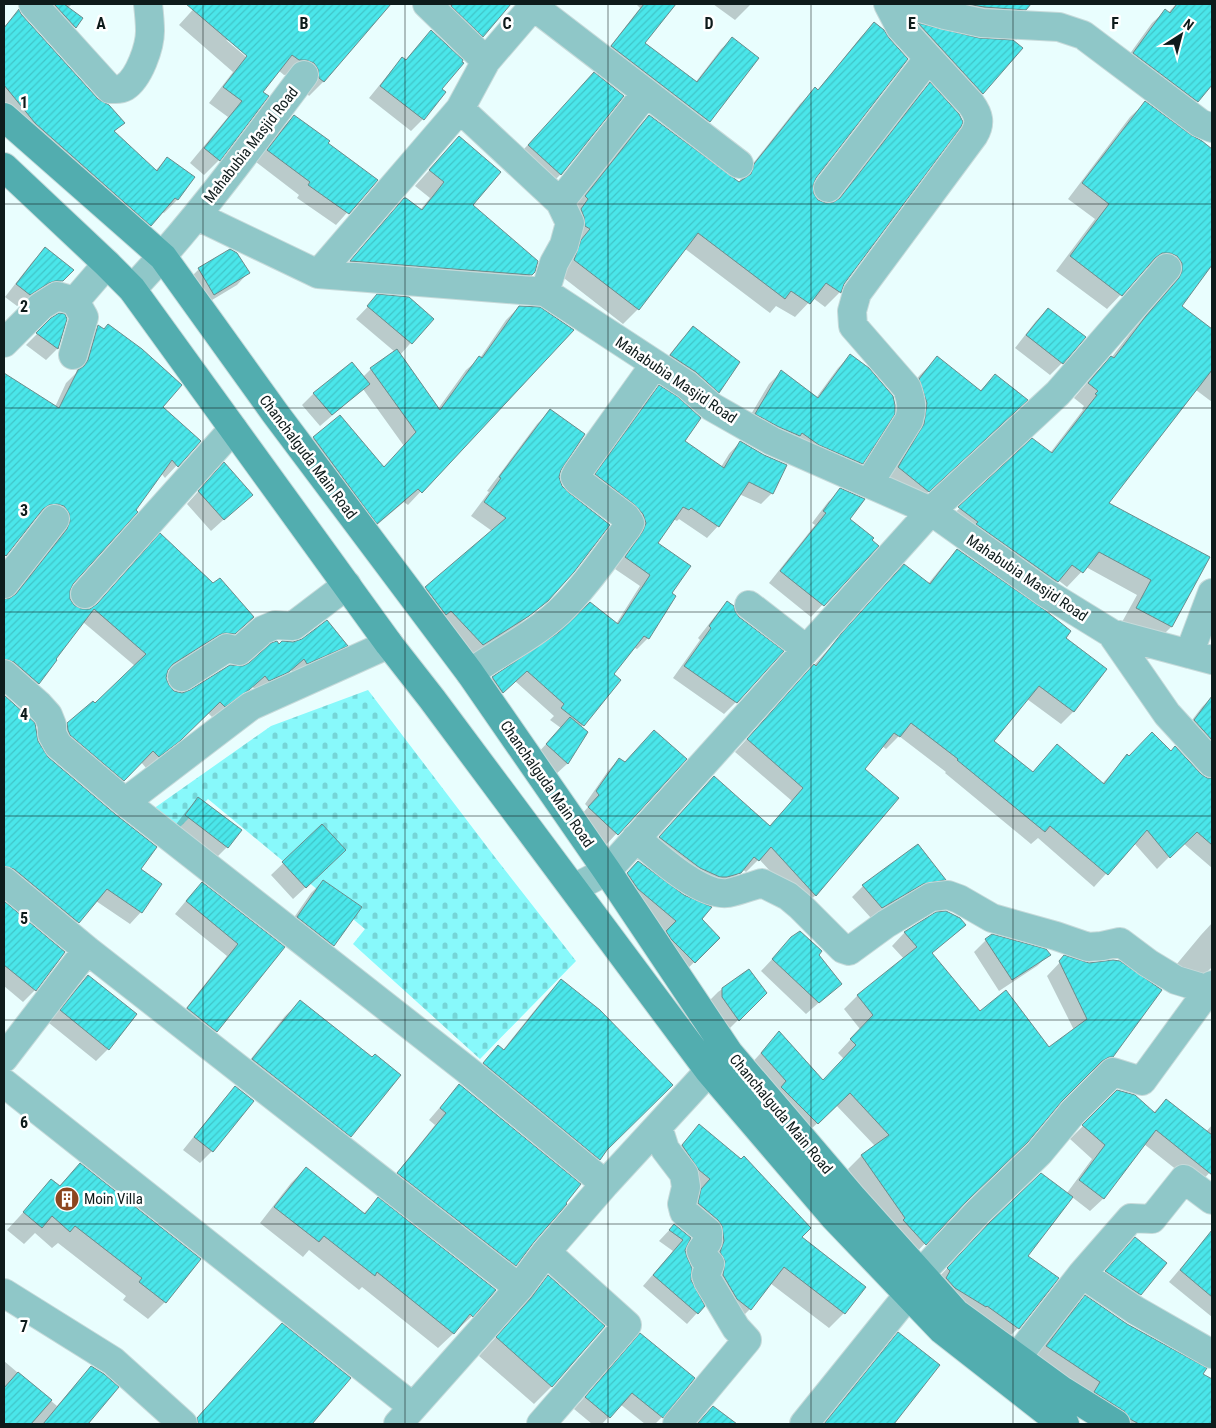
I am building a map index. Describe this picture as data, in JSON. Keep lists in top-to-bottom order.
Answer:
{
  "streets": {
    "main road": ["Chanchalguda Main Road"],
    "street": ["Mahabubia Masjid Road"]
  },
  "crossings": [
    ["Mahabubia Masjid Road", "Chanchalguda Main Road"]
  ],
  "places": {
    "building": ["Moin Villa"]
  },
  "north": "top right",
  "grid": {
    "columns": [
      "A",
      "B",
      "C",
      "D",
      "E",
      "F"
    ],
    "rows": [
      "1",
      "2",
      "3",
      "4",
      "5",
      "6",
      "7"
    ]
  }
}
